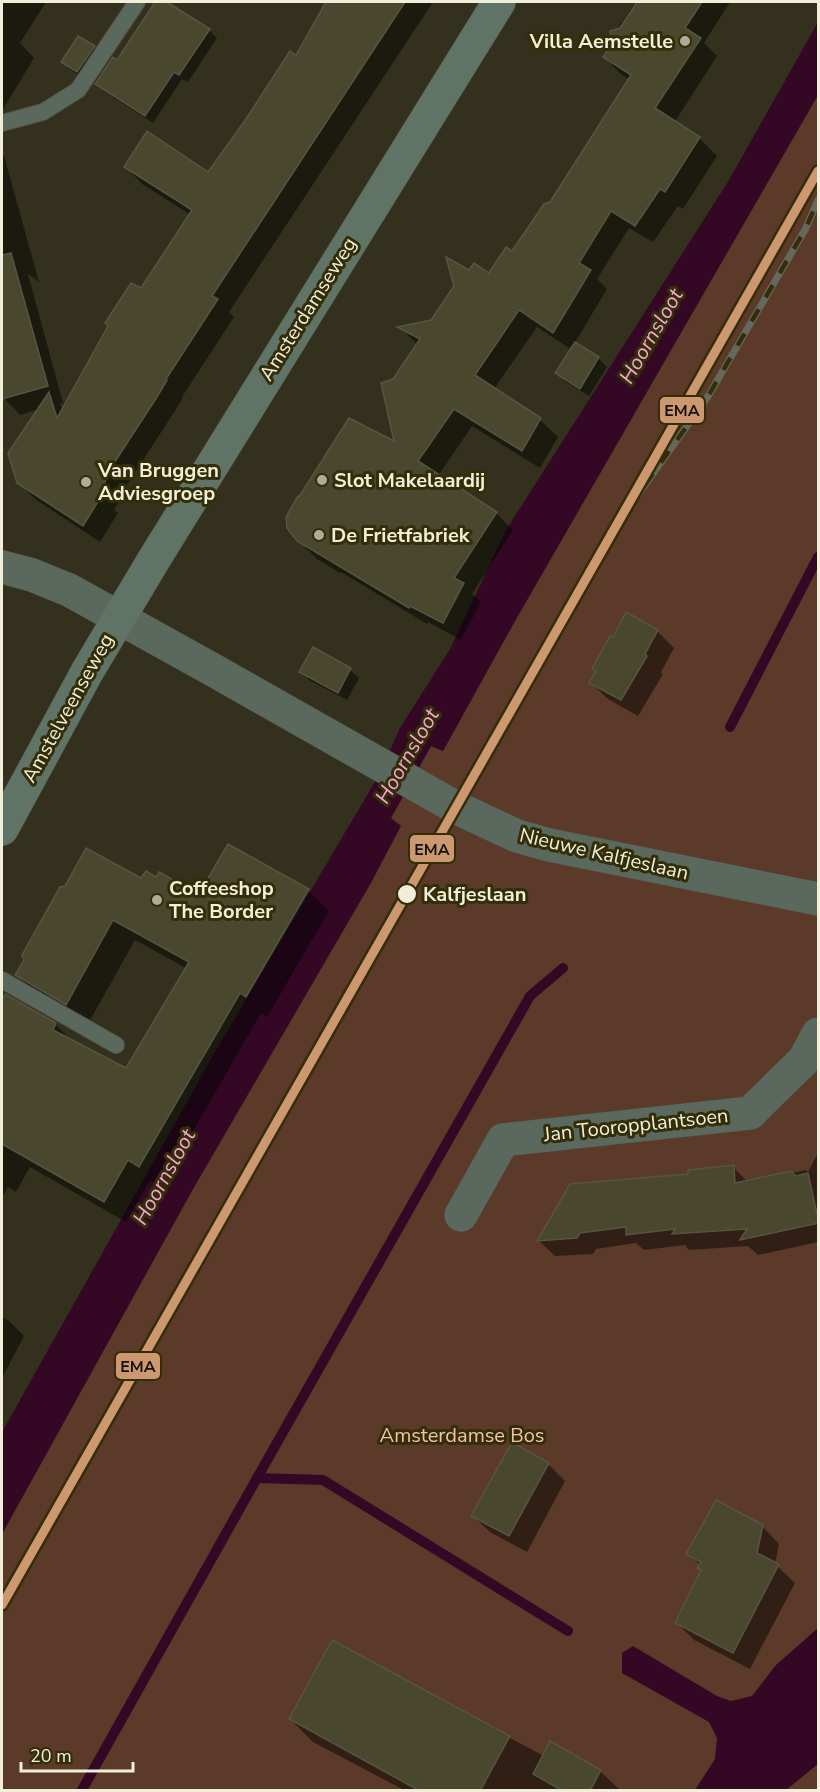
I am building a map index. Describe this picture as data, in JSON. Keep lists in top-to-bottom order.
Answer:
{
  "streets": {
    "main road": ["Amsterdamseweg", "Amstelveenseweg"],
    "street": ["Nieuwe Kalfjeslaan", "Jan Tooropplantsoen"]
  },
  "crossings": [
    ["Amsterdamseweg", "Amstelveenseweg"],
    ["Amsterdamseweg", "Nieuwe Kalfjeslaan"],
    ["Amstelveenseweg", "Nieuwe Kalfjeslaan"]
  ],
  "water": ["Hoornsloot"],
  "parks": ["Amsterdamse Bos"],
  "places": [
    "Villa Aemstelle",
    "Slot Makelaardij",
    "Van Bruggen Adviesgroep",
    "De Frietfabriek",
    "Kalfjeslaan",
    "Coffeeshop The Border"
  ],
  "lines": ["transit line EMA"],
  "scale_bar": "20 m"
}
